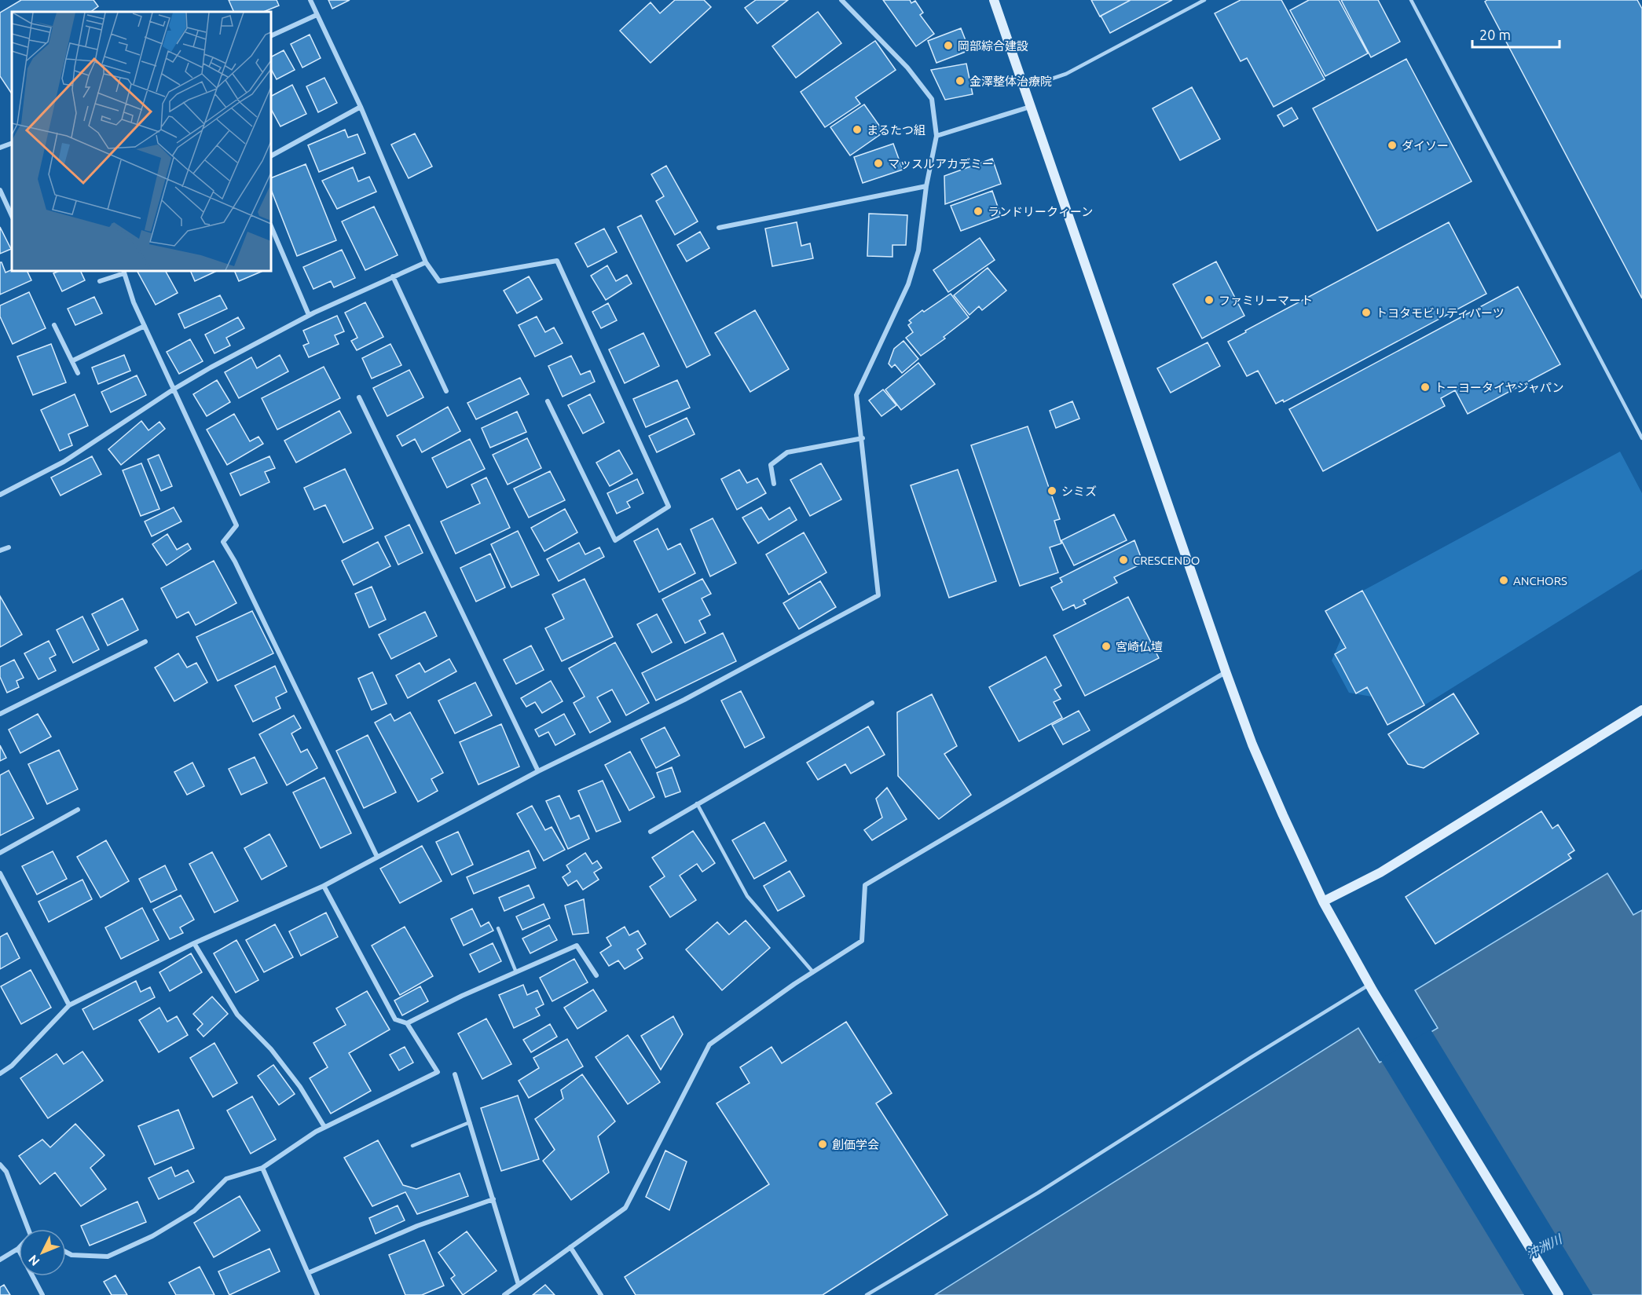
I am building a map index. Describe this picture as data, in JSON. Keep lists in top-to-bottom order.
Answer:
{
  "water": ["沖洲川"],
  "places": [
    "岡部綜合建設",
    "金澤整体治療院",
    "まるたつ組",
    "ダイソー",
    "マッスルアカデミー",
    "ランドリークィーン",
    "ファミリーマート",
    "トヨタモビリティパーツ",
    "トーヨータイヤジャパン",
    "シミズ",
    "CRESCENDO",
    "ANCHORS",
    "宮崎仏壇",
    "創価学会"
  ],
  "scale_bar": "20 m",
  "north": "bottom left"
}
